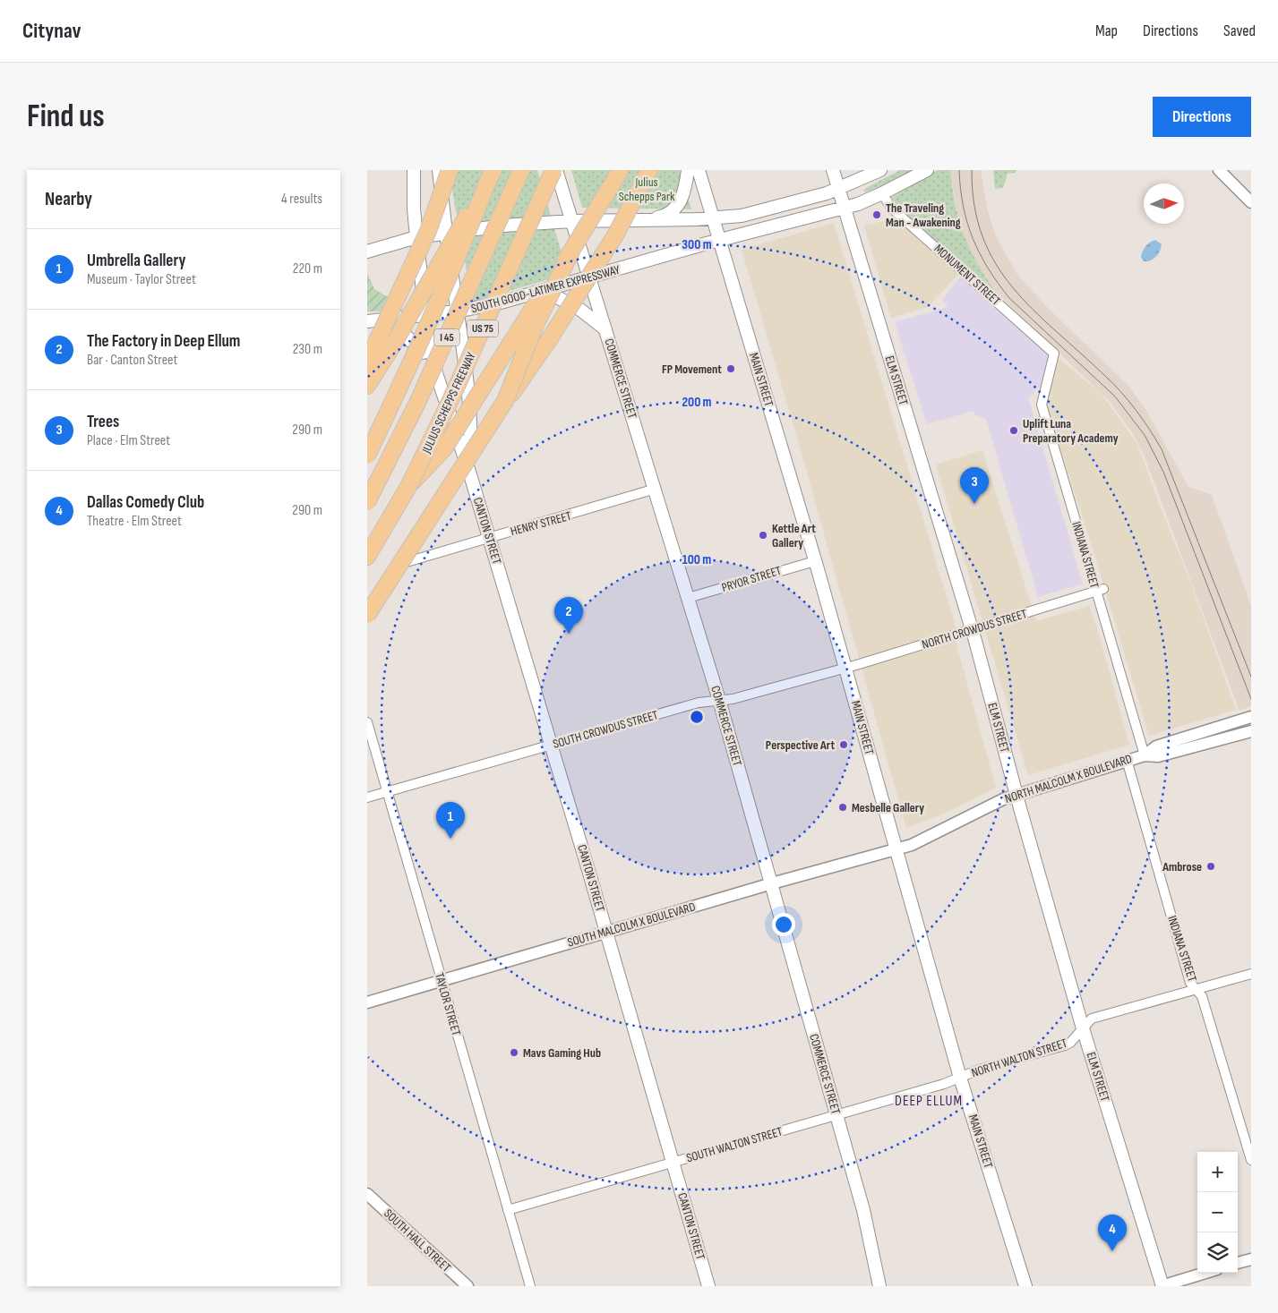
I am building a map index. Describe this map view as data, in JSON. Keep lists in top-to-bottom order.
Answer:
{
  "streets": {
    "highway": ["US 75", "I 45", "JULIUS SCHEPPS FREEWAY"],
    "main road": [
      "SOUTH GOOD-LATIMER EXPRESSWAY",
      "COMMERCE STREET",
      "MAIN STREET",
      "ELM STREET",
      "CANTON STREET"
    ],
    "street": [
      "MONUMENT STREET",
      "HENRY STREET",
      "INDIANA STREET",
      "PRYOR STREET",
      "NORTH CROWDUS STREET",
      "SOUTH CROWDUS STREET",
      "NORTH MALCOLM X BOULEVARD",
      "SOUTH MALCOLM X BOULEVARD",
      "TAYLOR STREET",
      "NORTH WALTON STREET",
      "SOUTH WALTON STREET",
      "SOUTH HALL STREET"
    ]
  },
  "crossings": [
    ["MONUMENT STREET", "SOUTH GOOD-LATIMER EXPRESSWAY"],
    ["MONUMENT STREET", "INDIANA STREET"],
    ["SOUTH GOOD-LATIMER EXPRESSWAY", "COMMERCE STREET"],
    ["SOUTH GOOD-LATIMER EXPRESSWAY", "MAIN STREET"],
    ["SOUTH GOOD-LATIMER EXPRESSWAY", "ELM STREET"],
    ["SOUTH GOOD-LATIMER EXPRESSWAY", "CANTON STREET"],
    ["COMMERCE STREET", "JULIUS SCHEPPS FREEWAY"],
    ["COMMERCE STREET", "HENRY STREET"],
    ["COMMERCE STREET", "PRYOR STREET"],
    ["COMMERCE STREET", "SOUTH CROWDUS STREET"],
    ["COMMERCE STREET", "SOUTH MALCOLM X BOULEVARD"],
    ["COMMERCE STREET", "SOUTH WALTON STREET"],
    ["MAIN STREET", "PRYOR STREET"],
    ["MAIN STREET", "NORTH CROWDUS STREET"],
    ["MAIN STREET", "SOUTH CROWDUS STREET"],
    ["MAIN STREET", "NORTH MALCOLM X BOULEVARD"],
    ["MAIN STREET", "SOUTH MALCOLM X BOULEVARD"],
    ["MAIN STREET", "NORTH WALTON STREET"],
    ["MAIN STREET", "SOUTH WALTON STREET"],
    ["ELM STREET", "NORTH CROWDUS STREET"],
    ["ELM STREET", "NORTH MALCOLM X BOULEVARD"],
    ["ELM STREET", "NORTH WALTON STREET"],
    ["HENRY STREET", "CANTON STREET"],
    ["CANTON STREET", "SOUTH CROWDUS STREET"],
    ["CANTON STREET", "SOUTH MALCOLM X BOULEVARD"],
    ["CANTON STREET", "SOUTH WALTON STREET"],
    ["INDIANA STREET", "NORTH CROWDUS STREET"],
    ["INDIANA STREET", "NORTH MALCOLM X BOULEVARD"],
    ["INDIANA STREET", "NORTH WALTON STREET"],
    ["NORTH CROWDUS STREET", "SOUTH CROWDUS STREET"],
    ["SOUTH CROWDUS STREET", "TAYLOR STREET"],
    ["NORTH MALCOLM X BOULEVARD", "SOUTH MALCOLM X BOULEVARD"],
    ["SOUTH MALCOLM X BOULEVARD", "TAYLOR STREET"],
    ["TAYLOR STREET", "SOUTH WALTON STREET"],
    ["NORTH WALTON STREET", "SOUTH WALTON STREET"]
  ],
  "districts": ["DEEP ELLUM"],
  "parks": ["Julius Schepps Park"],
  "places": [
    "The Traveling Man - Awakening",
    "FP Movement",
    "Uplift Luna Preparatory Academy",
    "Kettle Art Gallery",
    "Perspective Art",
    "Mesbelle Gallery",
    "Ambrose",
    "Mavs Gaming Hub"
  ],
  "north": "right",
  "page": {
    "header": "Citynav",
    "nav": ["Map", "Directions", "Saved"],
    "buttons": "Directions",
    "title": "Find us",
    "heading": ["Nearby", "4 results"],
    "list": [
      {
        "mark": "1",
        "name": "Umbrella Gallery",
        "note": "Museum · Taylor Street",
        "value": "220 m"
      },
      {
        "mark": "2",
        "name": "The Factory in Deep Ellum",
        "note": "Bar · Canton Street",
        "value": "230 m"
      },
      {
        "mark": "3",
        "name": "Trees",
        "note": "Place · Elm Street",
        "value": "290 m"
      },
      {
        "mark": "4",
        "name": "Dallas Comedy Club",
        "note": "Theatre · Elm Street",
        "value": "290 m"
      }
    ],
    "pins": [
      "3",
      "2",
      "1",
      "4"
    ],
    "map_buttons": ["+", "−"]
  },
  "rings": ["300 m", "200 m", "100 m"]
}
